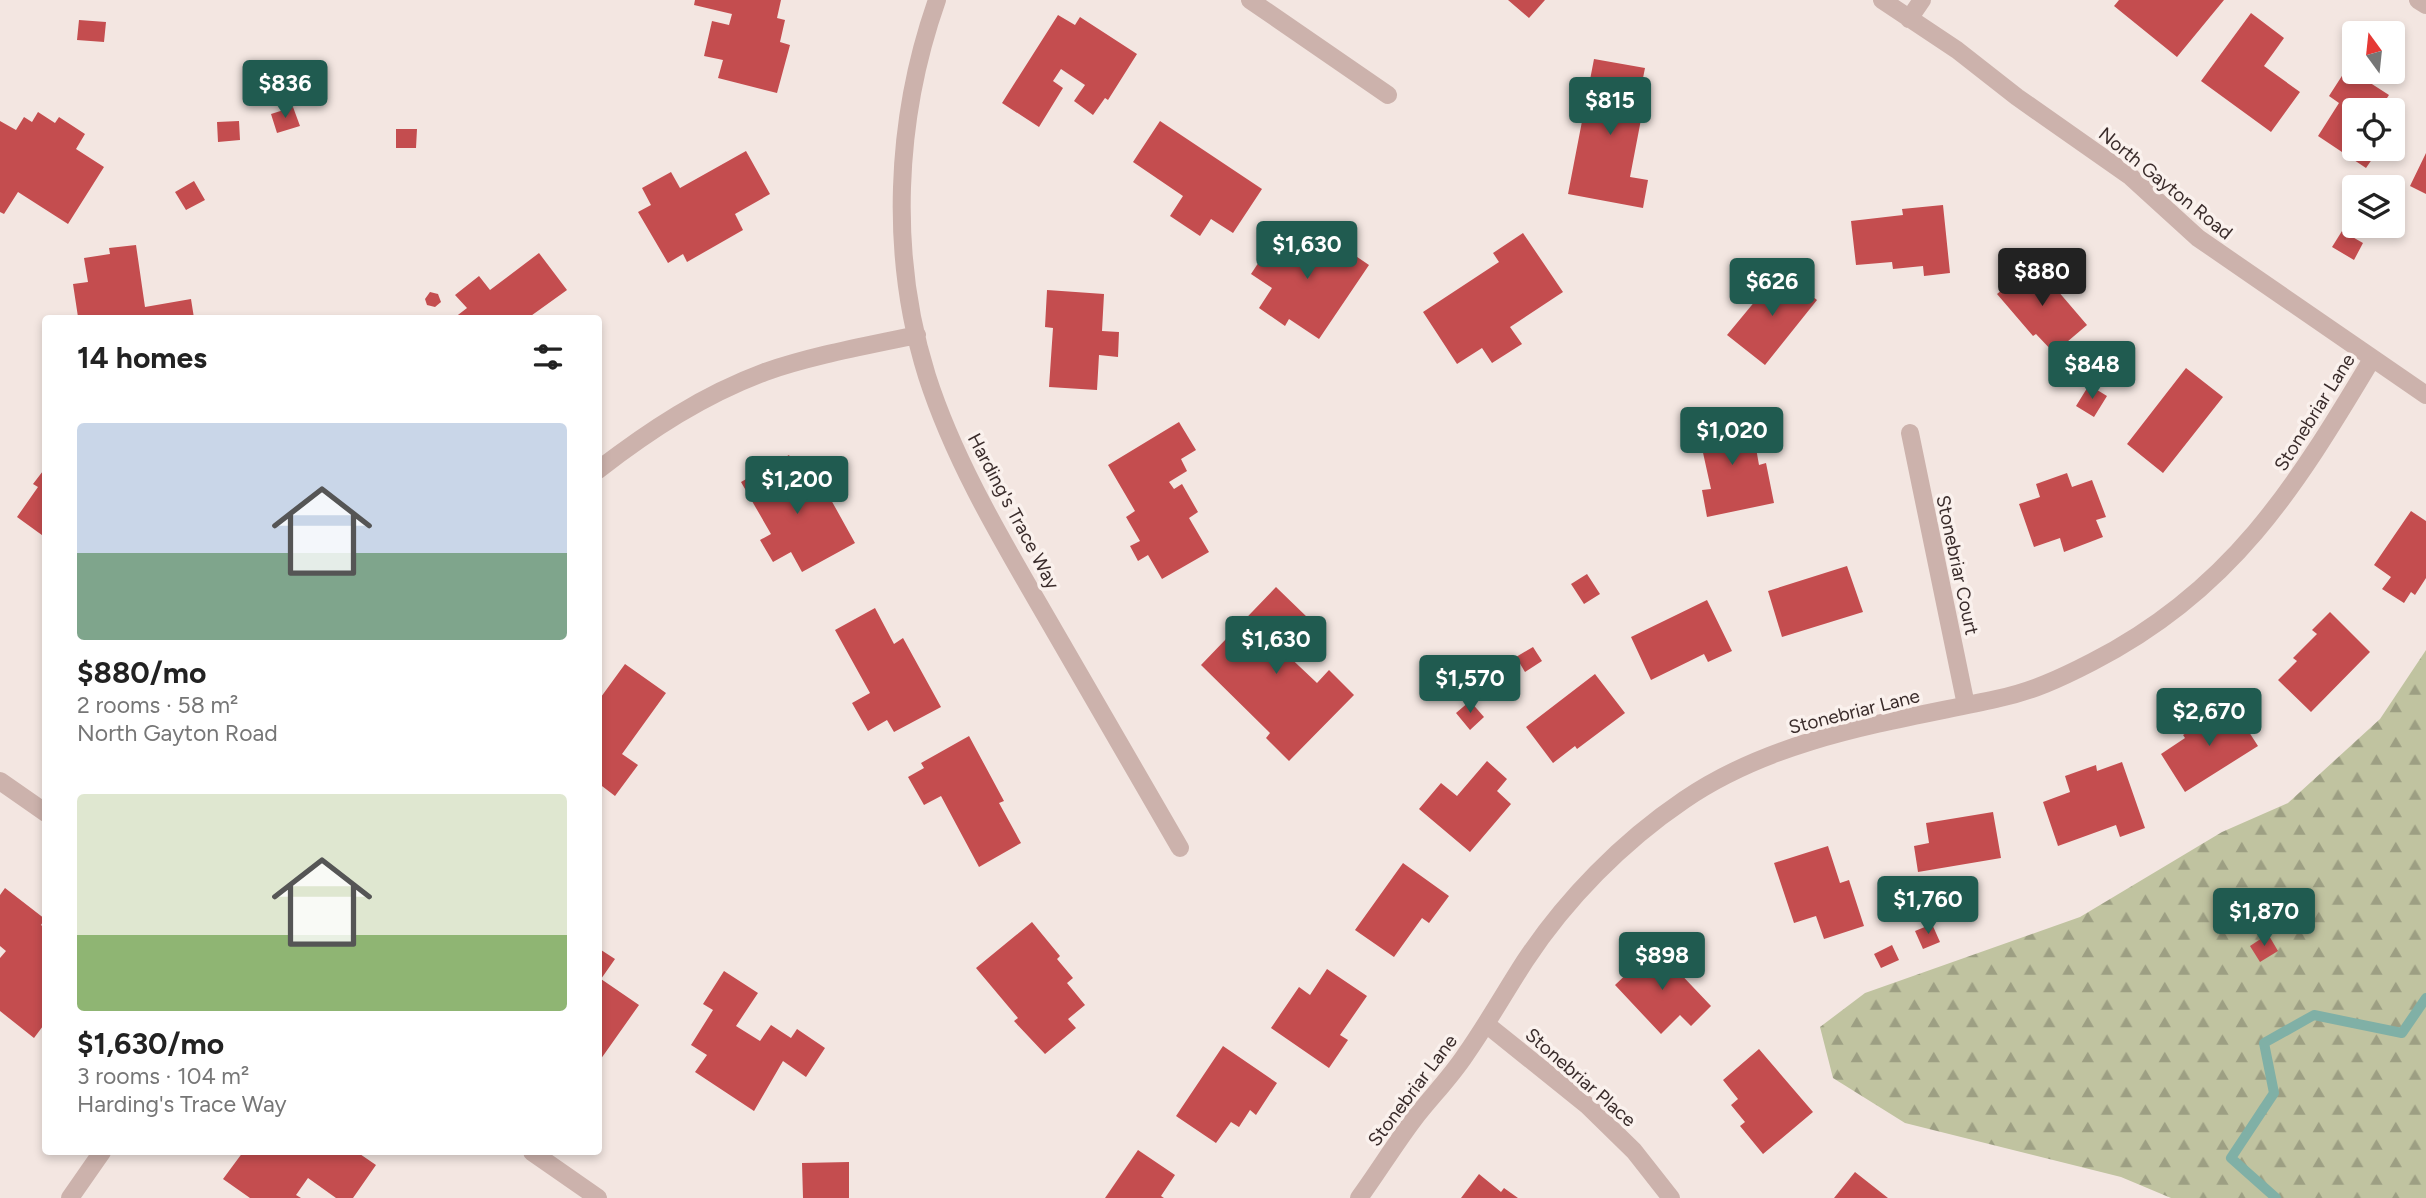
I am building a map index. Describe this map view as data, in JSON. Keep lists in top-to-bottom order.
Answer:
{
  "streets": {
    "street": [
      "North Gayton Road",
      "Stonebriar Lane",
      "Harding's Trace Way",
      "Stonebriar Court",
      "Stonebriar Place"
    ]
  },
  "crossings": [
    ["North Gayton Road", "Stonebriar Lane"],
    ["Stonebriar Lane", "Stonebriar Court"],
    ["Stonebriar Lane", "Stonebriar Place"]
  ],
  "north": "top",
  "page": {
    "price": [
      "$836",
      "$815",
      "$1,630",
      "$880",
      "$626",
      "$848",
      "$1,020",
      "$1,200",
      "$1,630",
      "$1,570",
      "$2,670",
      "$1,760",
      "$1,870",
      "$898"
    ],
    "heading": "14 homes",
    "list": [
      {
        "name": "$880/mo",
        "note": "2 rooms · 58 m² · North Gayton Road"
      },
      {
        "name": "$1,630/mo",
        "note": "3 rooms · 104 m² · Harding's Trace Way"
      }
    ]
  }
}
